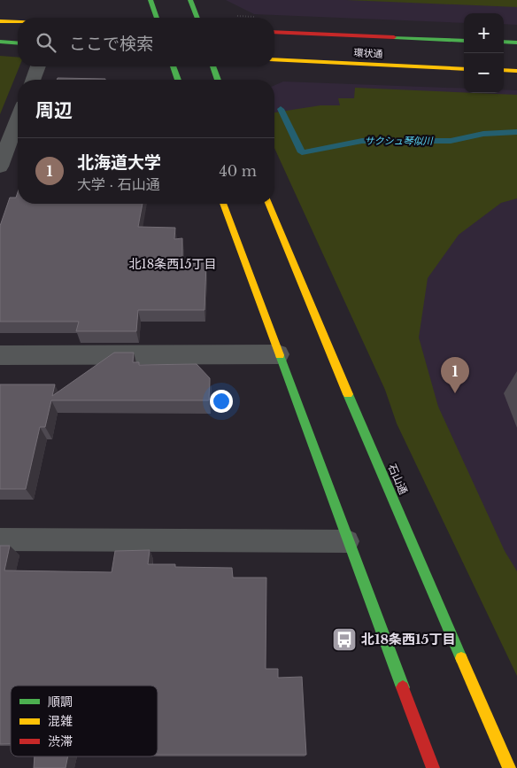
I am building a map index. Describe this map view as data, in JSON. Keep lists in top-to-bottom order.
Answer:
{
  "streets": {
    "main road": ["環状通", "石山通"]
  },
  "districts": ["北18条西15丁目"],
  "water": ["サクシュ琴似川"],
  "places": {
    "bus stop": ["北18条西15丁目"]
  },
  "legend": ["順調", "混雑", "渋滞"],
  "page": {
    "map_buttons": ["+", "−"],
    "search": "ここで検索",
    "heading": "周辺",
    "list": [
      {
        "mark": "1",
        "name": "北海道大学",
        "note": "大学 · 石山通",
        "value": "40 m"
      }
    ],
    "pins": "1"
  }
}
